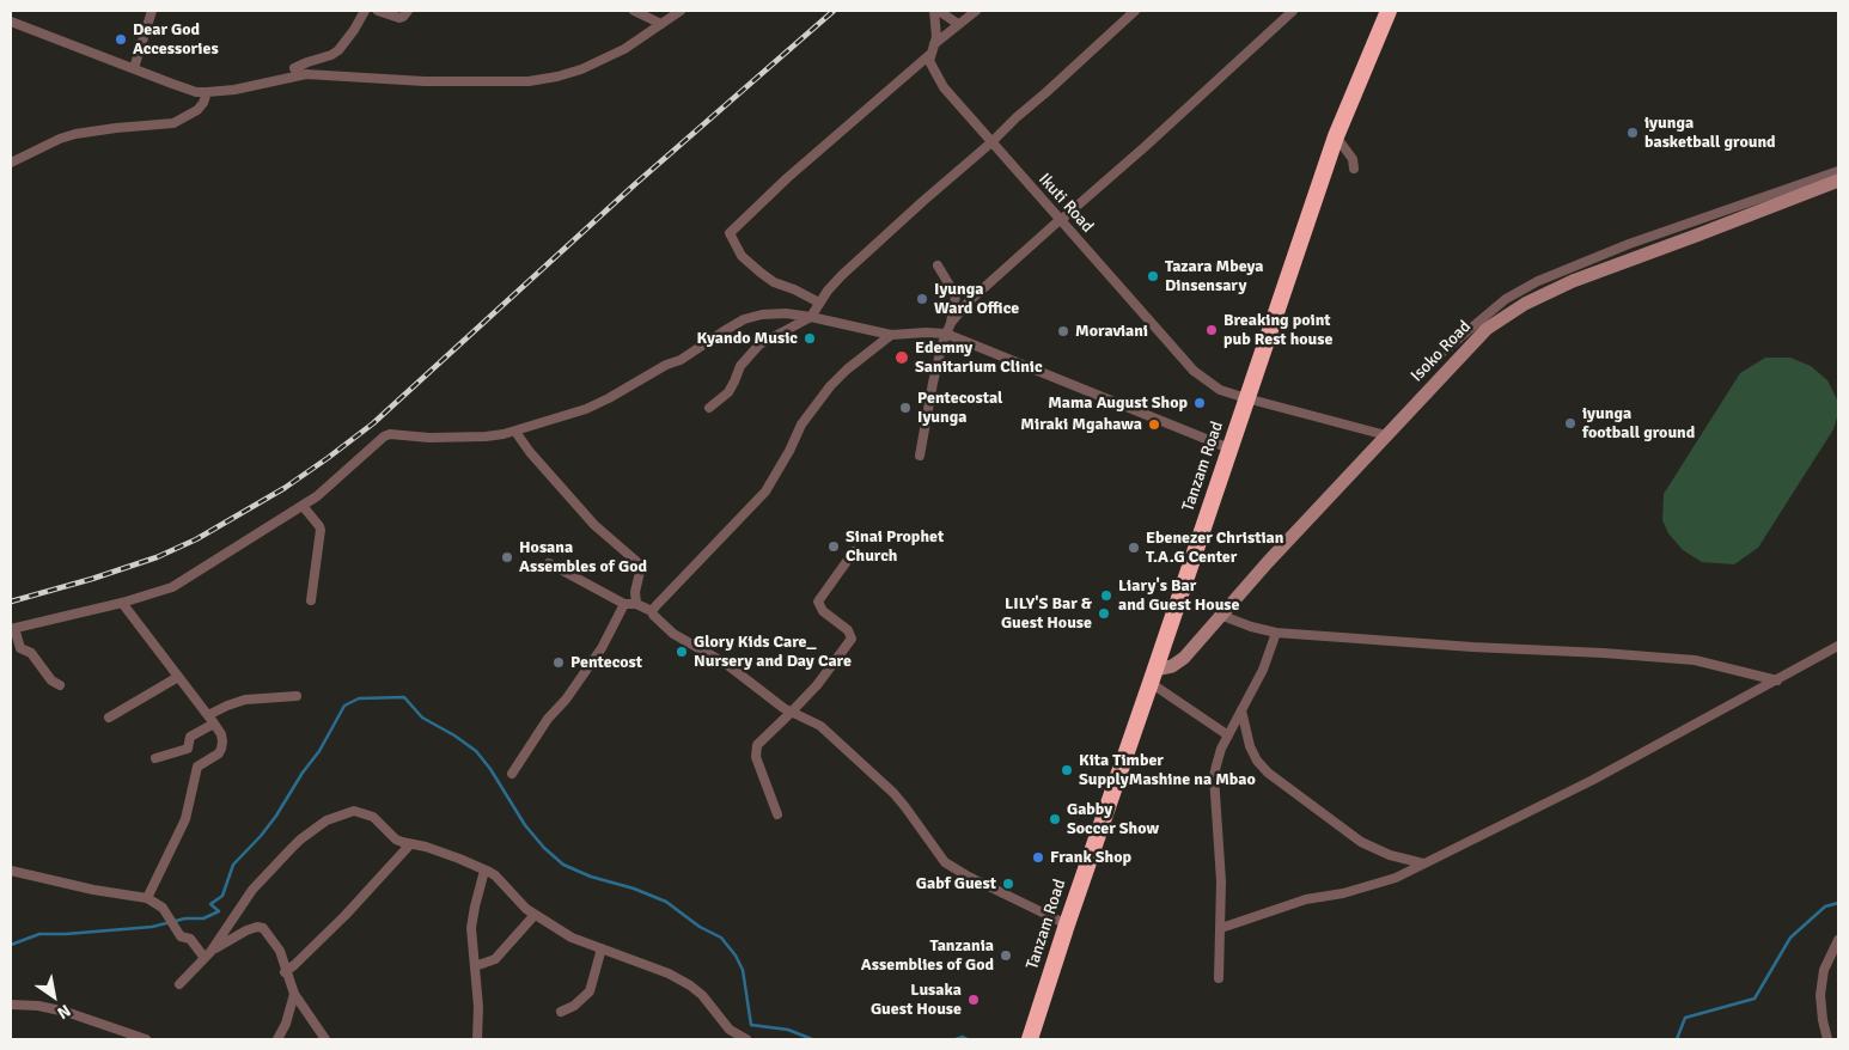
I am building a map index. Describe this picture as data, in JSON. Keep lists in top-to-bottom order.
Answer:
{
  "streets": {
    "highway": ["Tanzam Road"],
    "street": ["Ikuti Road", "Isoko Road"]
  },
  "crossings": [
    ["Ikuti Road", "Isoko Road"],
    ["Ikuti Road", "Tanzam Road"],
    ["Isoko Road", "Tanzam Road"]
  ],
  "places": [
    "Dear God Accessories",
    "iyunga basketball ground",
    "Tazara Mbeya Dinsensary",
    "Iyunga Ward Office",
    "Breaking point pub Rest house",
    "Moraviani",
    "Kyando Music",
    "Edemny Sanitarium Clinic",
    "Mama August Shop",
    "Pentecostal Iyunga",
    "iyunga football ground",
    "Miraki Mgahawa",
    "Sinai Prophet Church",
    "Ebenezer Christian T.A.G Center",
    "Hosana Assembles of God",
    "Liary's Bar and Guest House",
    "LILY'S Bar & Guest House",
    "Glory Kids Care_ Nursery and Day Care",
    "Pentecost",
    "Kita Timber SupplyMashine na Mbao",
    "Gabby Soccer Show",
    "Frank Shop",
    "Gabf Guest",
    "Tanzania Assemblies of God",
    "Lusaka Guest House"
  ],
  "north": "bottom right"
}
